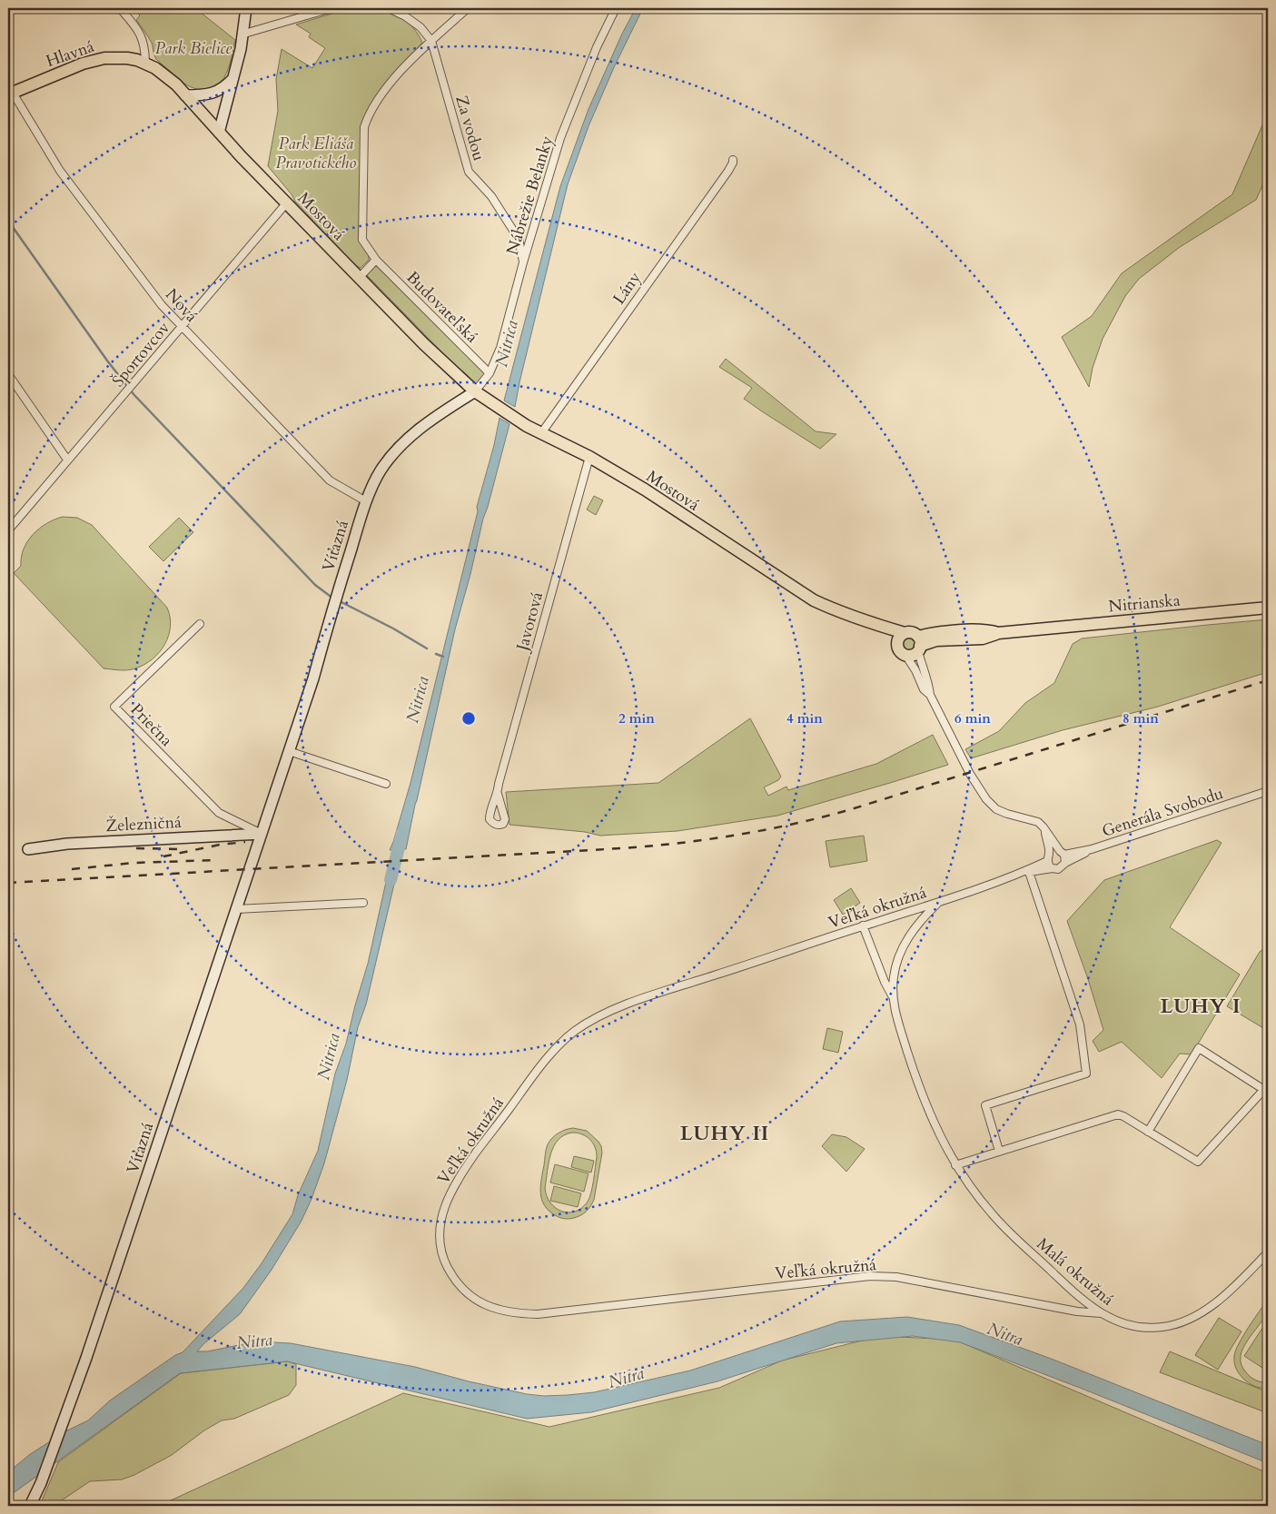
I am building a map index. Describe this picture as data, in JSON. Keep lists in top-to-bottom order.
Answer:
{
  "streets": {
    "main road": [
      "Hlavná",
      "Mostová",
      "Víťazná",
      "Nitrianska",
      "Železničná"
    ],
    "street": [
      "Za vodou",
      "Nábrežie Belanky",
      "Lány",
      "Nová",
      "Budovateľská",
      "Športovcov",
      "Javorová",
      "Priečna",
      "Generála Svobodu",
      "Veľká okružná",
      "Malá okružná"
    ]
  },
  "crossings": [
    ["Hlavná", "Mostová"],
    ["Hlavná", "Nová"],
    ["Za vodou", "Nábrežie Belanky"],
    ["Za vodou", "Budovateľská"],
    ["Nábrežie Belanky", "Mostová"],
    ["Nábrežie Belanky", "Budovateľská"],
    ["Nábrežie Belanky", "Víťazná"],
    ["Mostová", "Lány"],
    ["Mostová", "Športovcov"],
    ["Mostová", "Víťazná"],
    ["Mostová", "Nitrianska"],
    ["Mostová", "Javorová"],
    ["Nová", "Športovcov"],
    ["Nová", "Víťazná"],
    ["Víťazná", "Priečna"],
    ["Víťazná", "Železničná"],
    ["Priečna", "Železničná"],
    ["Veľká okružná", "Malá okružná"]
  ],
  "districts": ["LUHY I", "LUHY II"],
  "water": ["Nitrica", "Nitra"],
  "parks": ["Park Bielice", "Park Eliáša Pravotického"],
  "rings": [
    "2 min",
    "4 min",
    "6 min",
    "8 min"
  ]
}
